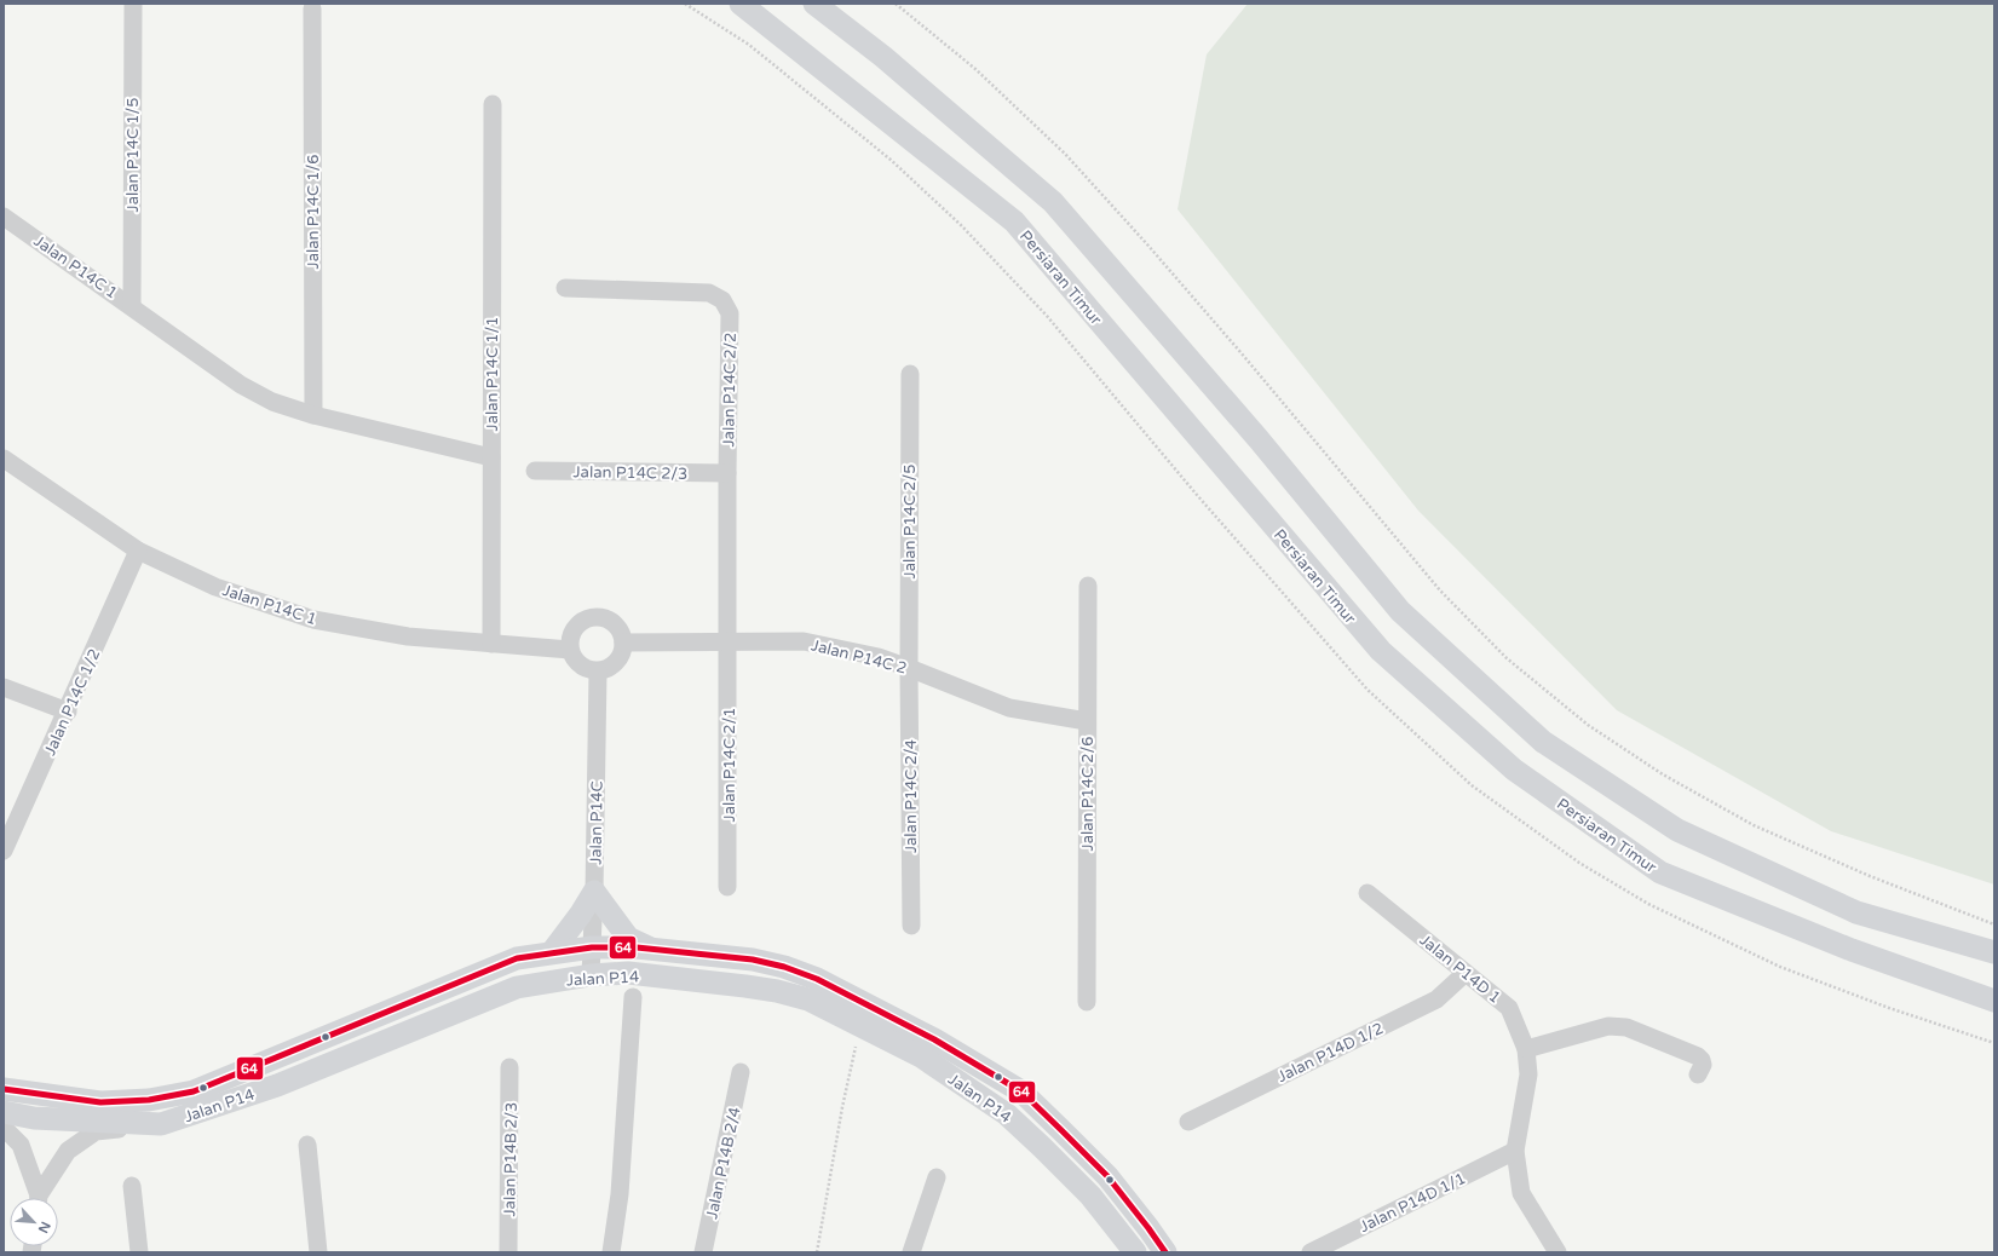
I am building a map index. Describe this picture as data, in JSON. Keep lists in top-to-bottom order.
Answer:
{
  "streets": {
    "main road": ["Persiaran Timur", "Jalan P14"],
    "street": [
      "Jalan P14C 1/5",
      "Jalan P14C 1/6",
      "Jalan P14C 1",
      "Jalan P14C 1/1",
      "Jalan P14C 2/2",
      "Jalan P14C 2/3",
      "Jalan P14C 2/5",
      "Jalan P14C 2",
      "Jalan P14C 1/2",
      "Jalan P14C 2/1",
      "Jalan P14C 2/6",
      "Jalan P14C 2/4",
      "Jalan P14C",
      "Jalan P14D 1",
      "Jalan P14D 1/2",
      "Jalan P14B 2/3",
      "Jalan P14B 2/4",
      "Jalan P14D 1/1"
    ]
  },
  "crossings": [
    ["Jalan P14C 1/5", "Jalan P14C 1"],
    ["Jalan P14C 1/6", "Jalan P14C 1"],
    ["Jalan P14C 1", "Jalan P14C 1/1"],
    ["Jalan P14C 1", "Jalan P14C 2"],
    ["Jalan P14C 1", "Jalan P14C 1/2"],
    ["Jalan P14C 1", "Jalan P14C"],
    ["Jalan P14C 2/2", "Jalan P14C 2/3"],
    ["Jalan P14C 2/2", "Jalan P14C 2"],
    ["Jalan P14C 2/2", "Jalan P14C 2/1"],
    ["Jalan P14C 2/5", "Jalan P14C 2"],
    ["Jalan P14C 2/5", "Jalan P14C 2/4"],
    ["Jalan P14C 2", "Jalan P14C 2/1"],
    ["Jalan P14C 2", "Jalan P14C 2/6"],
    ["Jalan P14C 2", "Jalan P14C 2/4"],
    ["Jalan P14C 2", "Jalan P14C"],
    ["Jalan P14C", "Jalan P14"],
    ["Jalan P14D 1", "Jalan P14D 1/2"],
    ["Jalan P14D 1", "Jalan P14D 1/1"]
  ],
  "lines": ["transit line 64"],
  "north": "bottom right"
}
